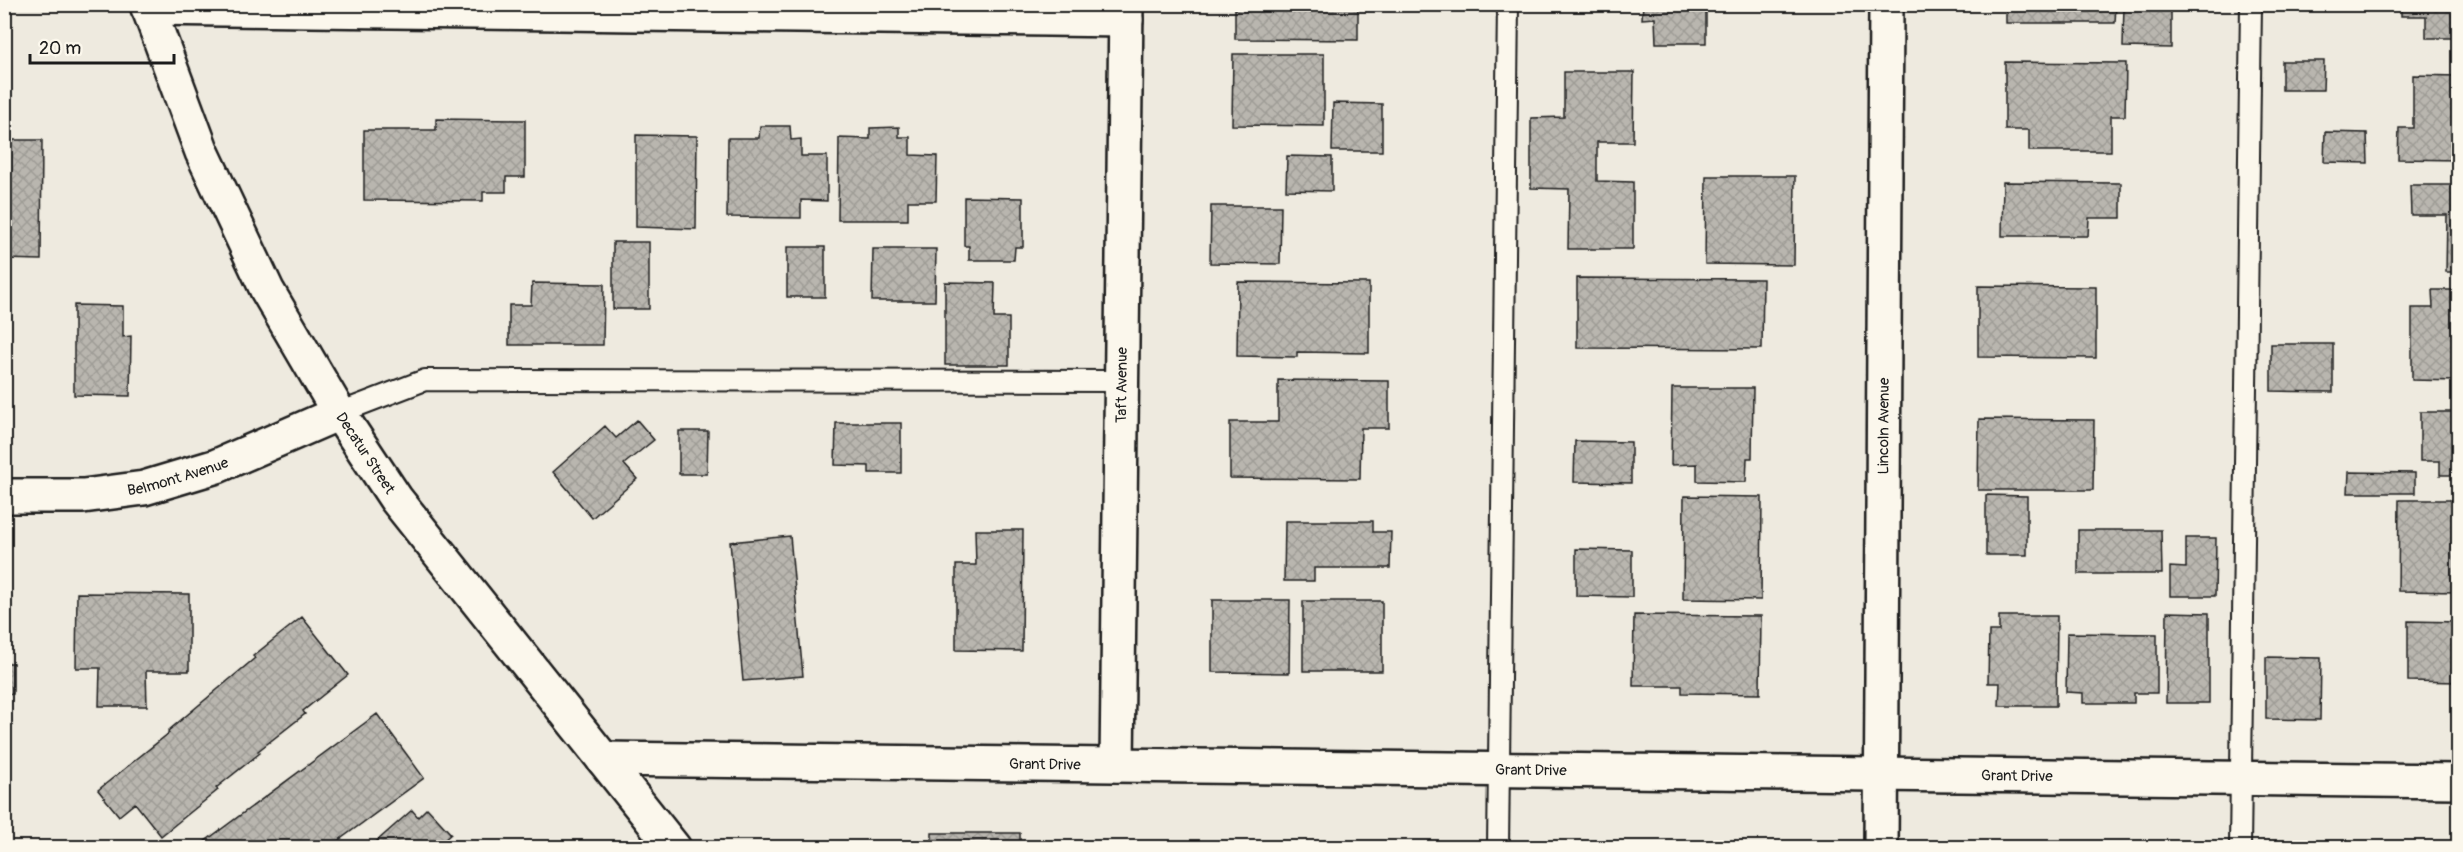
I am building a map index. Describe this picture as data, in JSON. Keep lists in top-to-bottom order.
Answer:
{
  "streets": {
    "street": [
      "Taft Avenue",
      "Lincoln Avenue",
      "Decatur Street",
      "Belmont Avenue",
      "Grant Drive"
    ]
  },
  "crossings": [
    ["Taft Avenue", "Grant Drive"],
    ["Lincoln Avenue", "Grant Drive"],
    ["Decatur Street", "Belmont Avenue"],
    ["Decatur Street", "Grant Drive"]
  ],
  "scale_bar": "20 m"
}
